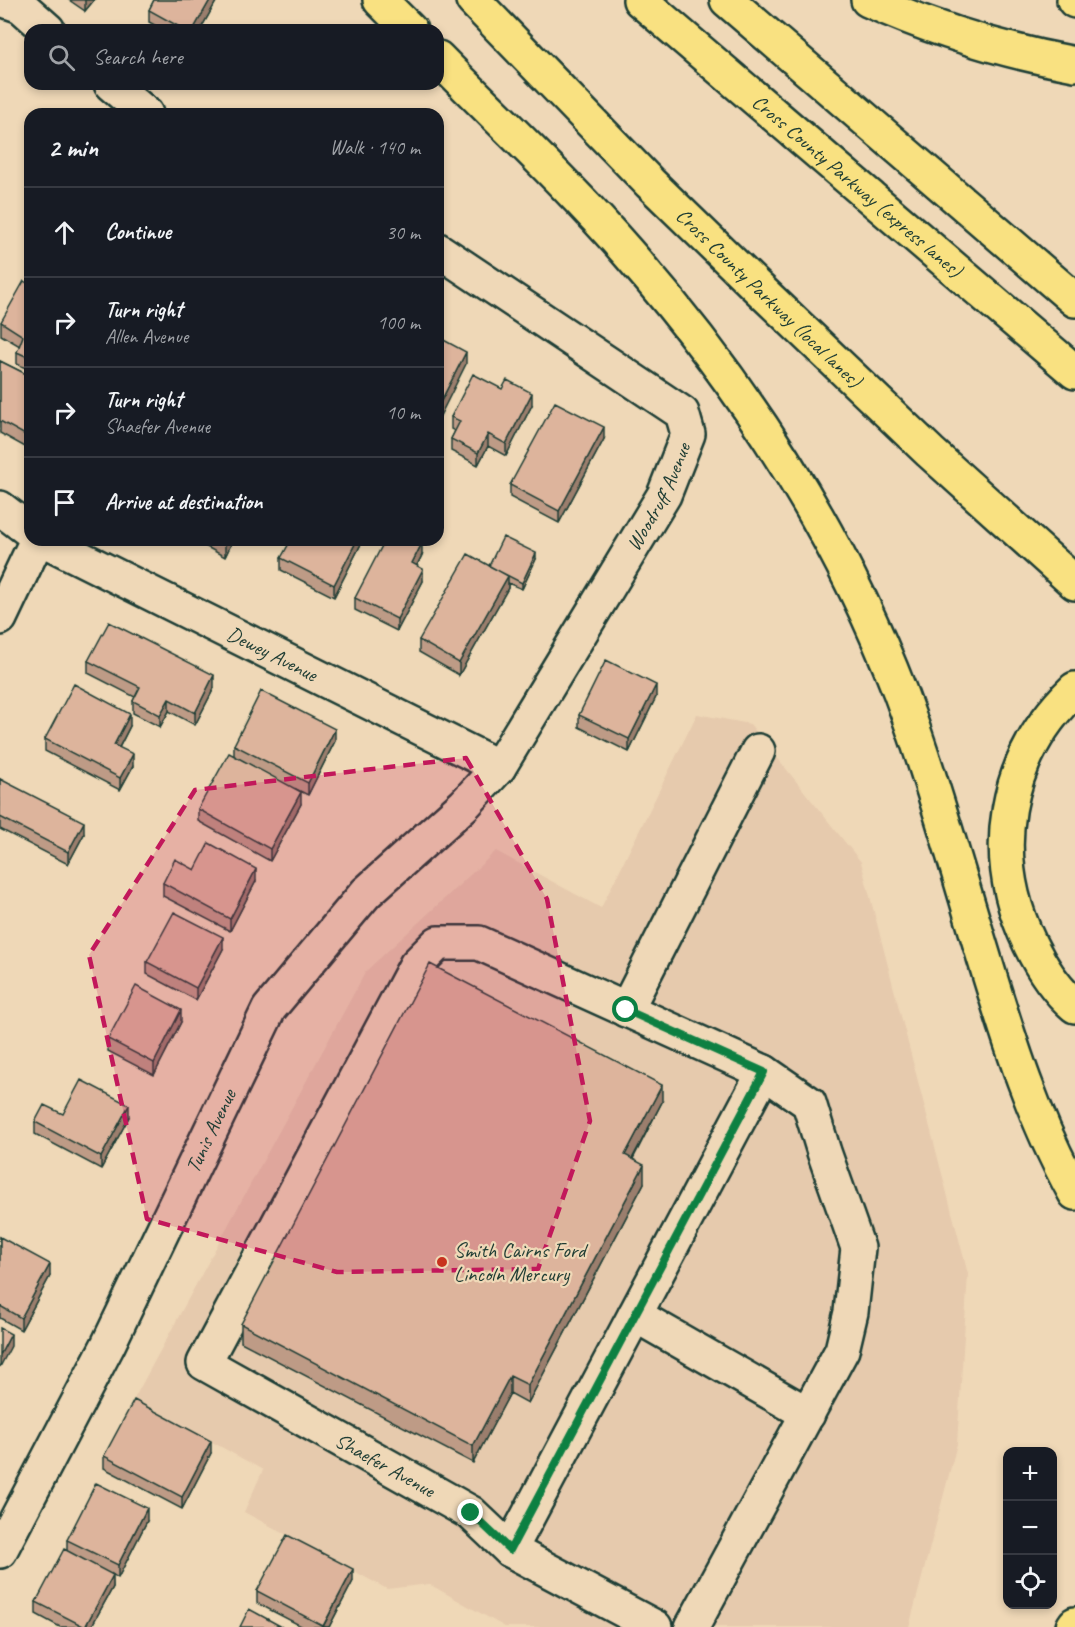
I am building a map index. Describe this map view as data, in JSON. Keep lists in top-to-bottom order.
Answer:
{
  "streets": {
    "highway": ["Cross County Parkway (express lanes)", "Cross County Parkway (local lanes)"],
    "street": [
      "Woodruff Avenue",
      "Dewey Avenue",
      "Tunis Avenue",
      "Shaefer Avenue"
    ]
  },
  "crossings": [
    ["Woodruff Avenue", "Dewey Avenue"],
    ["Woodruff Avenue", "Tunis Avenue"],
    ["Dewey Avenue", "Tunis Avenue"]
  ],
  "places": ["Smith Cairns Ford Lincoln Mercury"],
  "page": {
    "search": "Search here",
    "heading": ["2 min", "Walk · 140 m"],
    "list": [
      ["Continue", "30 m"],
      ["Turn right", "Allen Avenue", "100 m"],
      ["Turn right", "Shaefer Avenue", "10 m"],
      "Arrive at destination"
    ],
    "map_buttons": ["+", "−"]
  }
}
